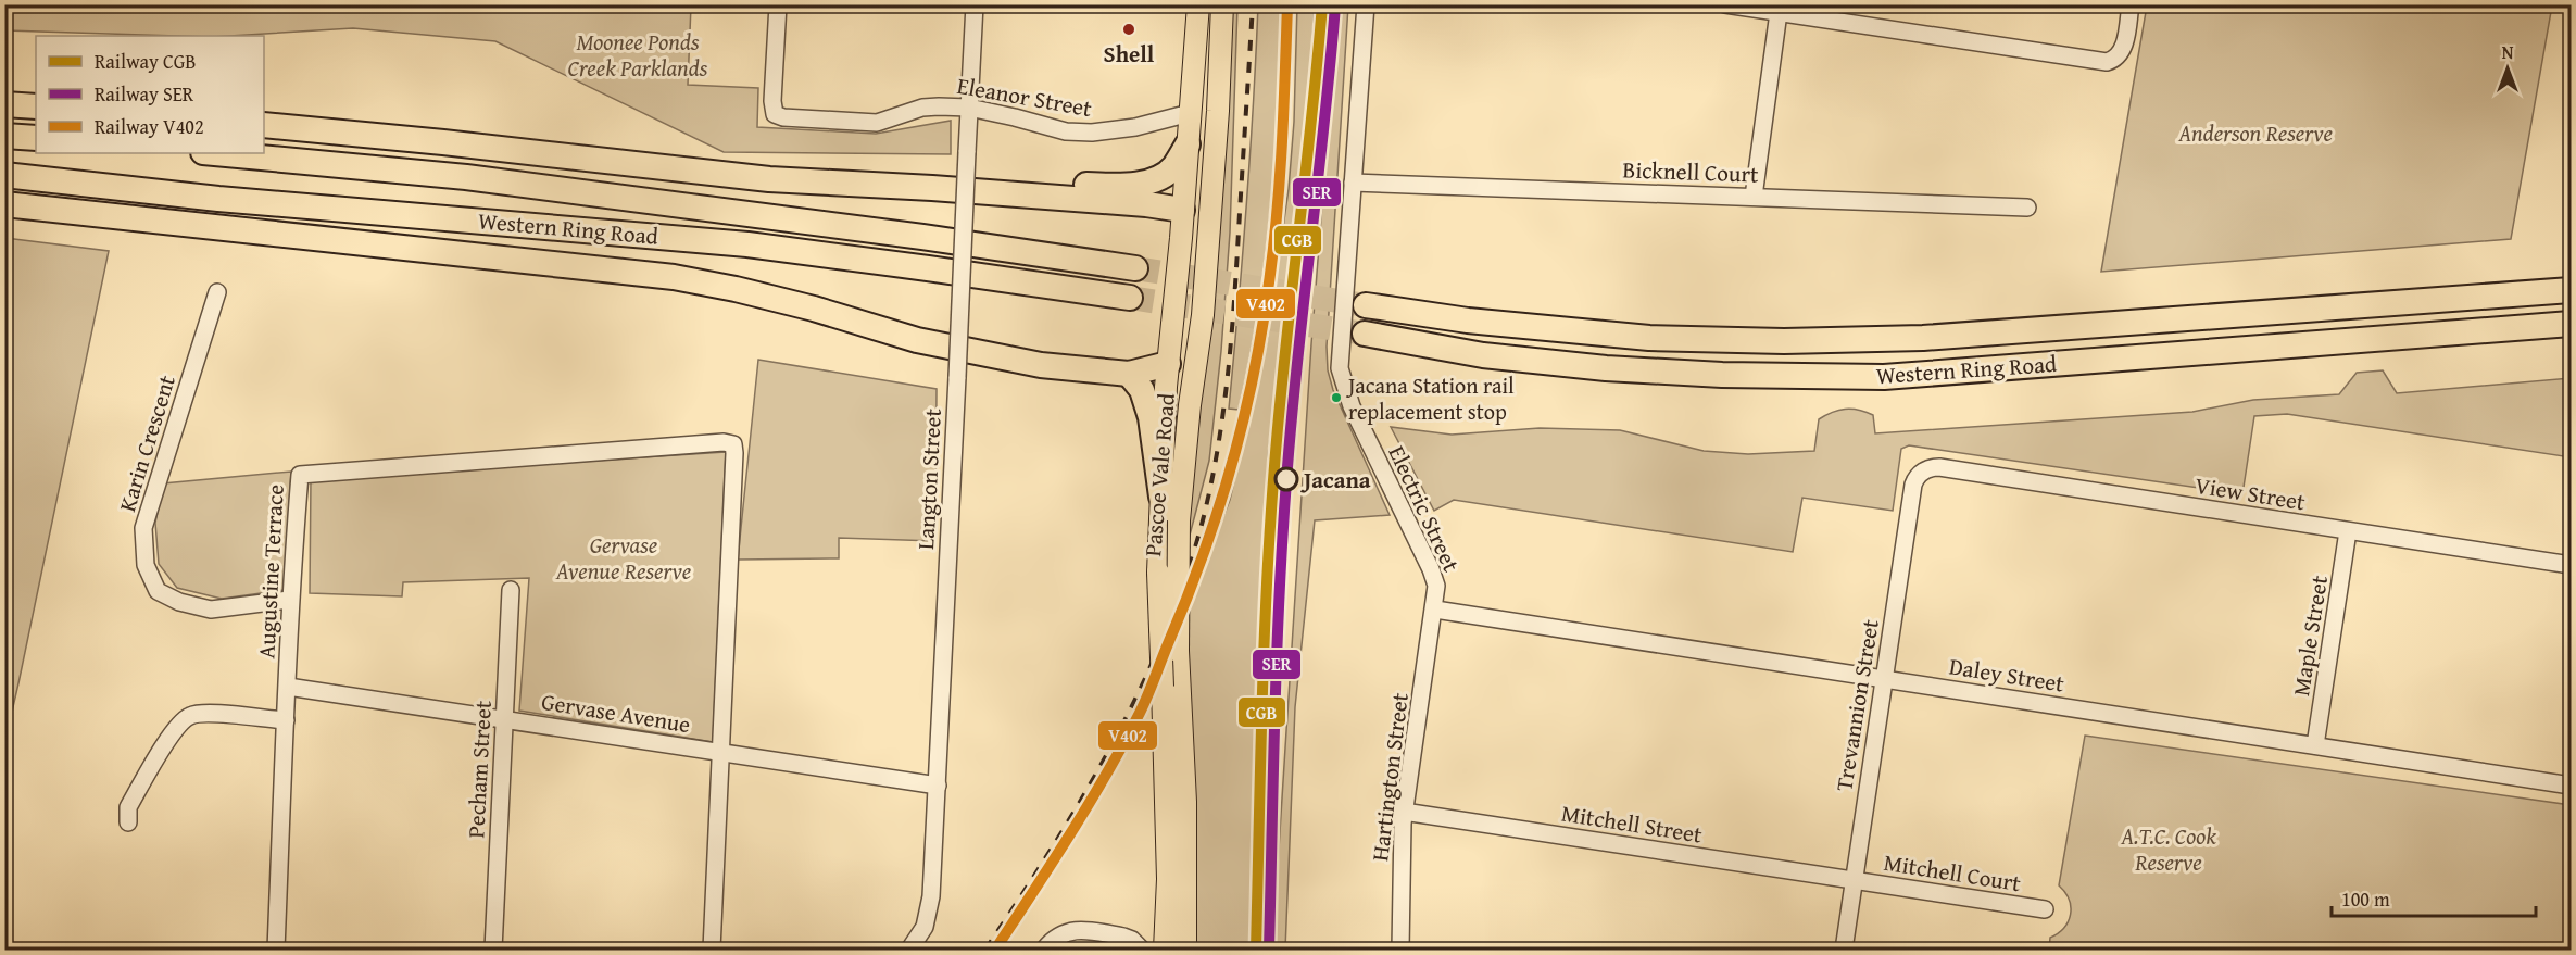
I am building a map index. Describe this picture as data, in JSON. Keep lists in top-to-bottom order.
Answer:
{
  "streets": {
    "highway": ["Western Ring Road"],
    "main road": ["Pascoe Vale Road"],
    "street": [
      "Eleanor Street",
      "Bicknell Court",
      "Karin Crescent",
      "Langton Street",
      "View Street",
      "Electric Street",
      "Augustine Terrace",
      "Maple Street",
      "Daley Street",
      "Trevannion Street",
      "Gervase Avenue",
      "Pecham Street",
      "Hartington Street",
      "Mitchell Street",
      "Mitchell Court"
    ]
  },
  "crossings": [
    ["Eleanor Street", "Pascoe Vale Road"],
    ["Eleanor Street", "Langton Street"],
    ["Bicknell Court", "Electric Street"],
    ["Karin Crescent", "Augustine Terrace"],
    ["Langton Street", "Gervase Avenue"],
    ["View Street", "Maple Street"],
    ["View Street", "Trevannion Street"],
    ["Electric Street", "Daley Street"],
    ["Electric Street", "Hartington Street"],
    ["Augustine Terrace", "Gervase Avenue"],
    ["Maple Street", "Daley Street"],
    ["Daley Street", "Trevannion Street"],
    ["Daley Street", "Hartington Street"],
    ["Trevannion Street", "Mitchell Street"],
    ["Trevannion Street", "Mitchell Court"],
    ["Gervase Avenue", "Pecham Street"],
    ["Hartington Street", "Mitchell Street"],
    ["Mitchell Street", "Mitchell Court"]
  ],
  "parks": [
    "Moonee Ponds Creek Parklands",
    "Anderson Reserve",
    "Gervase Avenue Reserve",
    "A.T.C. Cook Reserve"
  ],
  "places": ["Shell", "Jacana Station rail replacement stop", "Jacana"],
  "lines": ["rail line CGB", "rail line V402", "rail line SER"],
  "legend": ["Railway CGB", "Railway SER", "Railway V402"],
  "scale_bar": "100 m",
  "north": "top"
}
